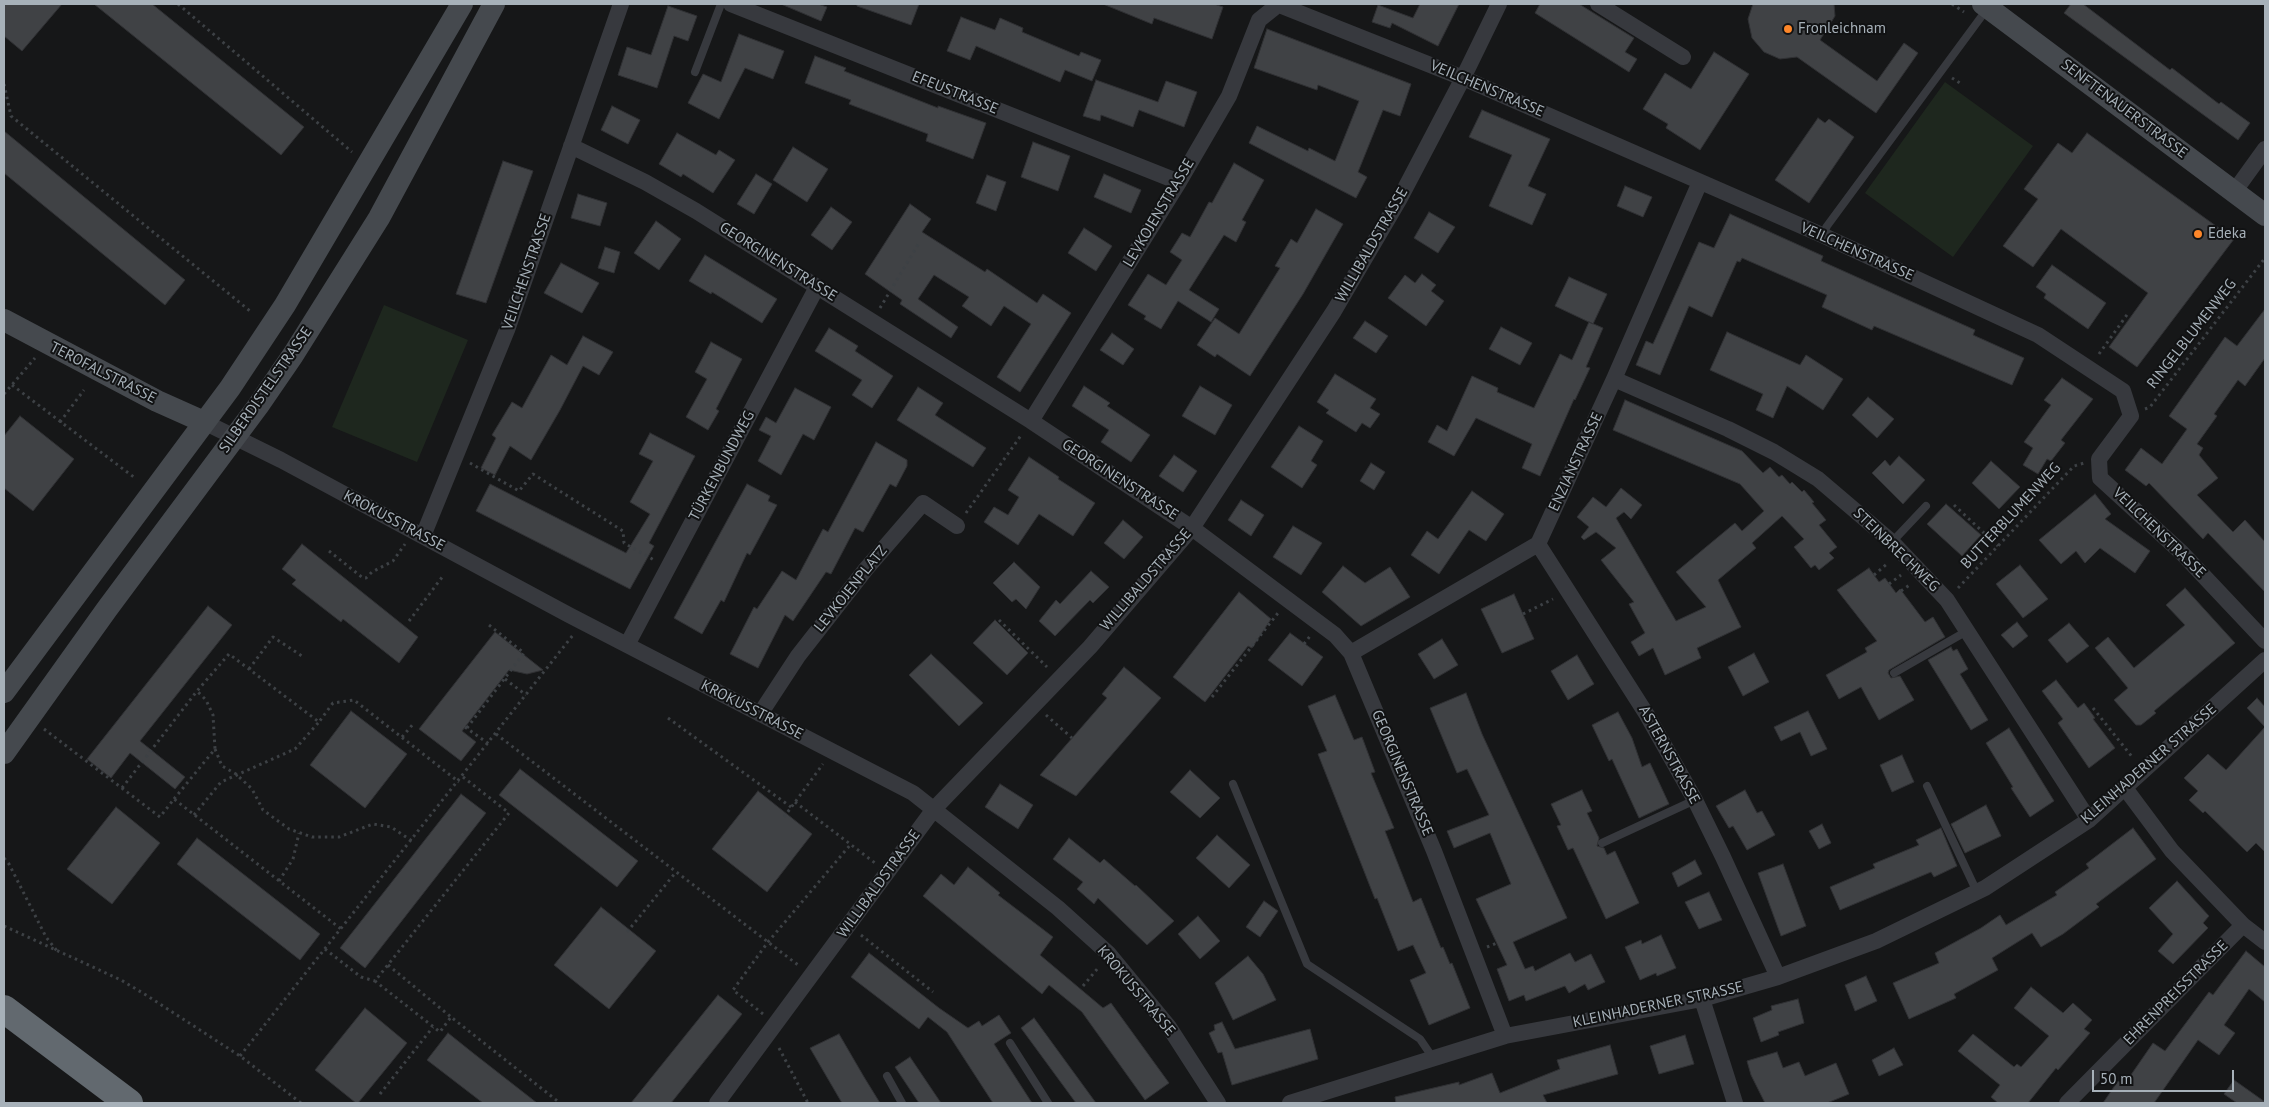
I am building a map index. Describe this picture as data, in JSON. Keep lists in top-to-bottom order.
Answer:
{
  "streets": {
    "street": [
      "VEILCHENSTRASSE",
      "EFEUSTRASSE",
      "SENFTENAUERSTRASSE",
      "LEVKOJENSTRASSE",
      "WILLIBALDSTRASSE",
      "GEORGINENSTRASSE",
      "TEROFALSTRASSE",
      "SILBERDISTELSTRASSE",
      "ENZIANSTRASSE",
      "TÜRKENBUNDWEG",
      "KROKUSSTRASSE",
      "STEINBRECHWEG",
      "LEVKOJENPLATZ",
      "ASTERNSTRASSE",
      "KLEINHADERNER STRASSE",
      "EHRENPREISSTRASSE"
    ],
    "path": ["RINGELBLUMENWEG", "BUTTERBLUMENWEG"]
  },
  "crossings": [
    ["VEILCHENSTRASSE", "LEVKOJENSTRASSE"],
    ["VEILCHENSTRASSE", "WILLIBALDSTRASSE"],
    ["VEILCHENSTRASSE", "GEORGINENSTRASSE"],
    ["VEILCHENSTRASSE", "RINGELBLUMENWEG"],
    ["VEILCHENSTRASSE", "ENZIANSTRASSE"],
    ["VEILCHENSTRASSE", "BUTTERBLUMENWEG"],
    ["VEILCHENSTRASSE", "KROKUSSTRASSE"],
    ["EFEUSTRASSE", "LEVKOJENSTRASSE"],
    ["LEVKOJENSTRASSE", "GEORGINENSTRASSE"],
    ["WILLIBALDSTRASSE", "GEORGINENSTRASSE"],
    ["WILLIBALDSTRASSE", "KROKUSSTRASSE"],
    ["GEORGINENSTRASSE", "TÜRKENBUNDWEG"],
    ["GEORGINENSTRASSE", "KLEINHADERNER STRASSE"],
    ["TEROFALSTRASSE", "SILBERDISTELSTRASSE"],
    ["TEROFALSTRASSE", "KROKUSSTRASSE"],
    ["SILBERDISTELSTRASSE", "KROKUSSTRASSE"],
    ["ENZIANSTRASSE", "STEINBRECHWEG"],
    ["ENZIANSTRASSE", "ASTERNSTRASSE"],
    ["TÜRKENBUNDWEG", "KROKUSSTRASSE"],
    ["BUTTERBLUMENWEG", "STEINBRECHWEG"],
    ["KROKUSSTRASSE", "LEVKOJENPLATZ"],
    ["STEINBRECHWEG", "KLEINHADERNER STRASSE"],
    ["ASTERNSTRASSE", "KLEINHADERNER STRASSE"]
  ],
  "places": ["Fronleichnam", "Edeka"],
  "scale_bar": "50 m"
}
